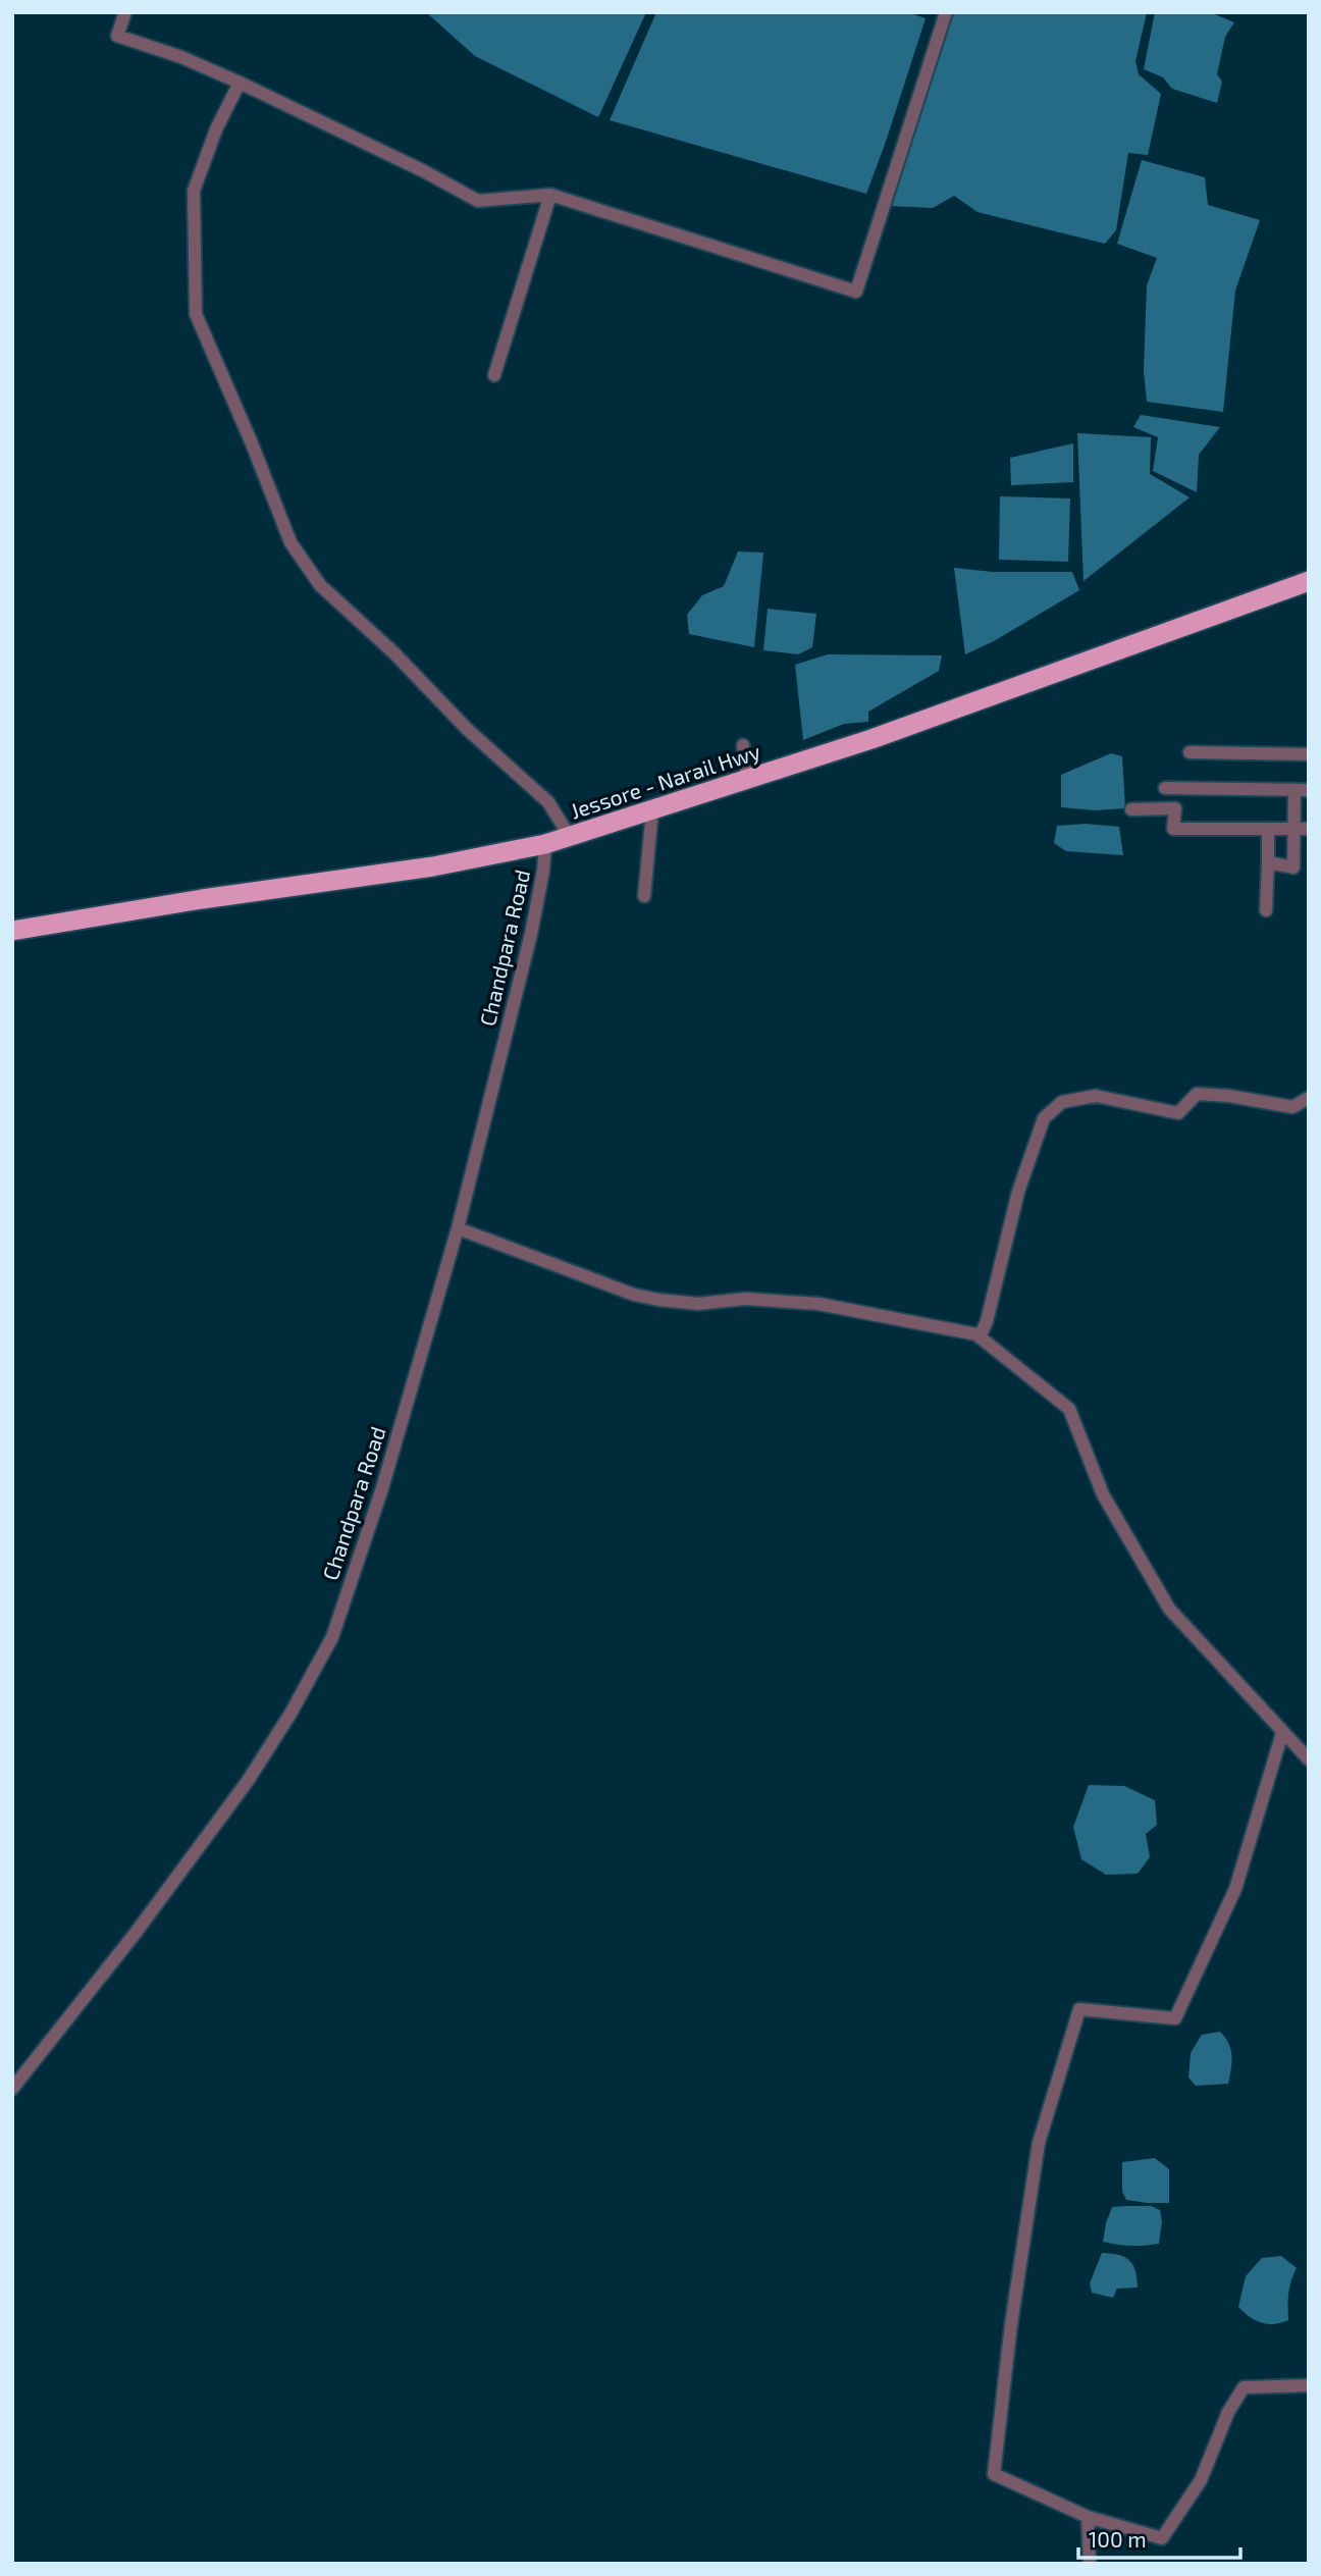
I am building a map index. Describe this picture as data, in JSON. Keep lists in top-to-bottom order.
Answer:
{
  "streets": {
    "highway": ["Jessore - Narail Hwy"],
    "street": ["Chandpara Road"]
  },
  "crossings": [
    ["Jessore - Narail Hwy", "Chandpara Road"]
  ],
  "scale_bar": "100 m"
}
